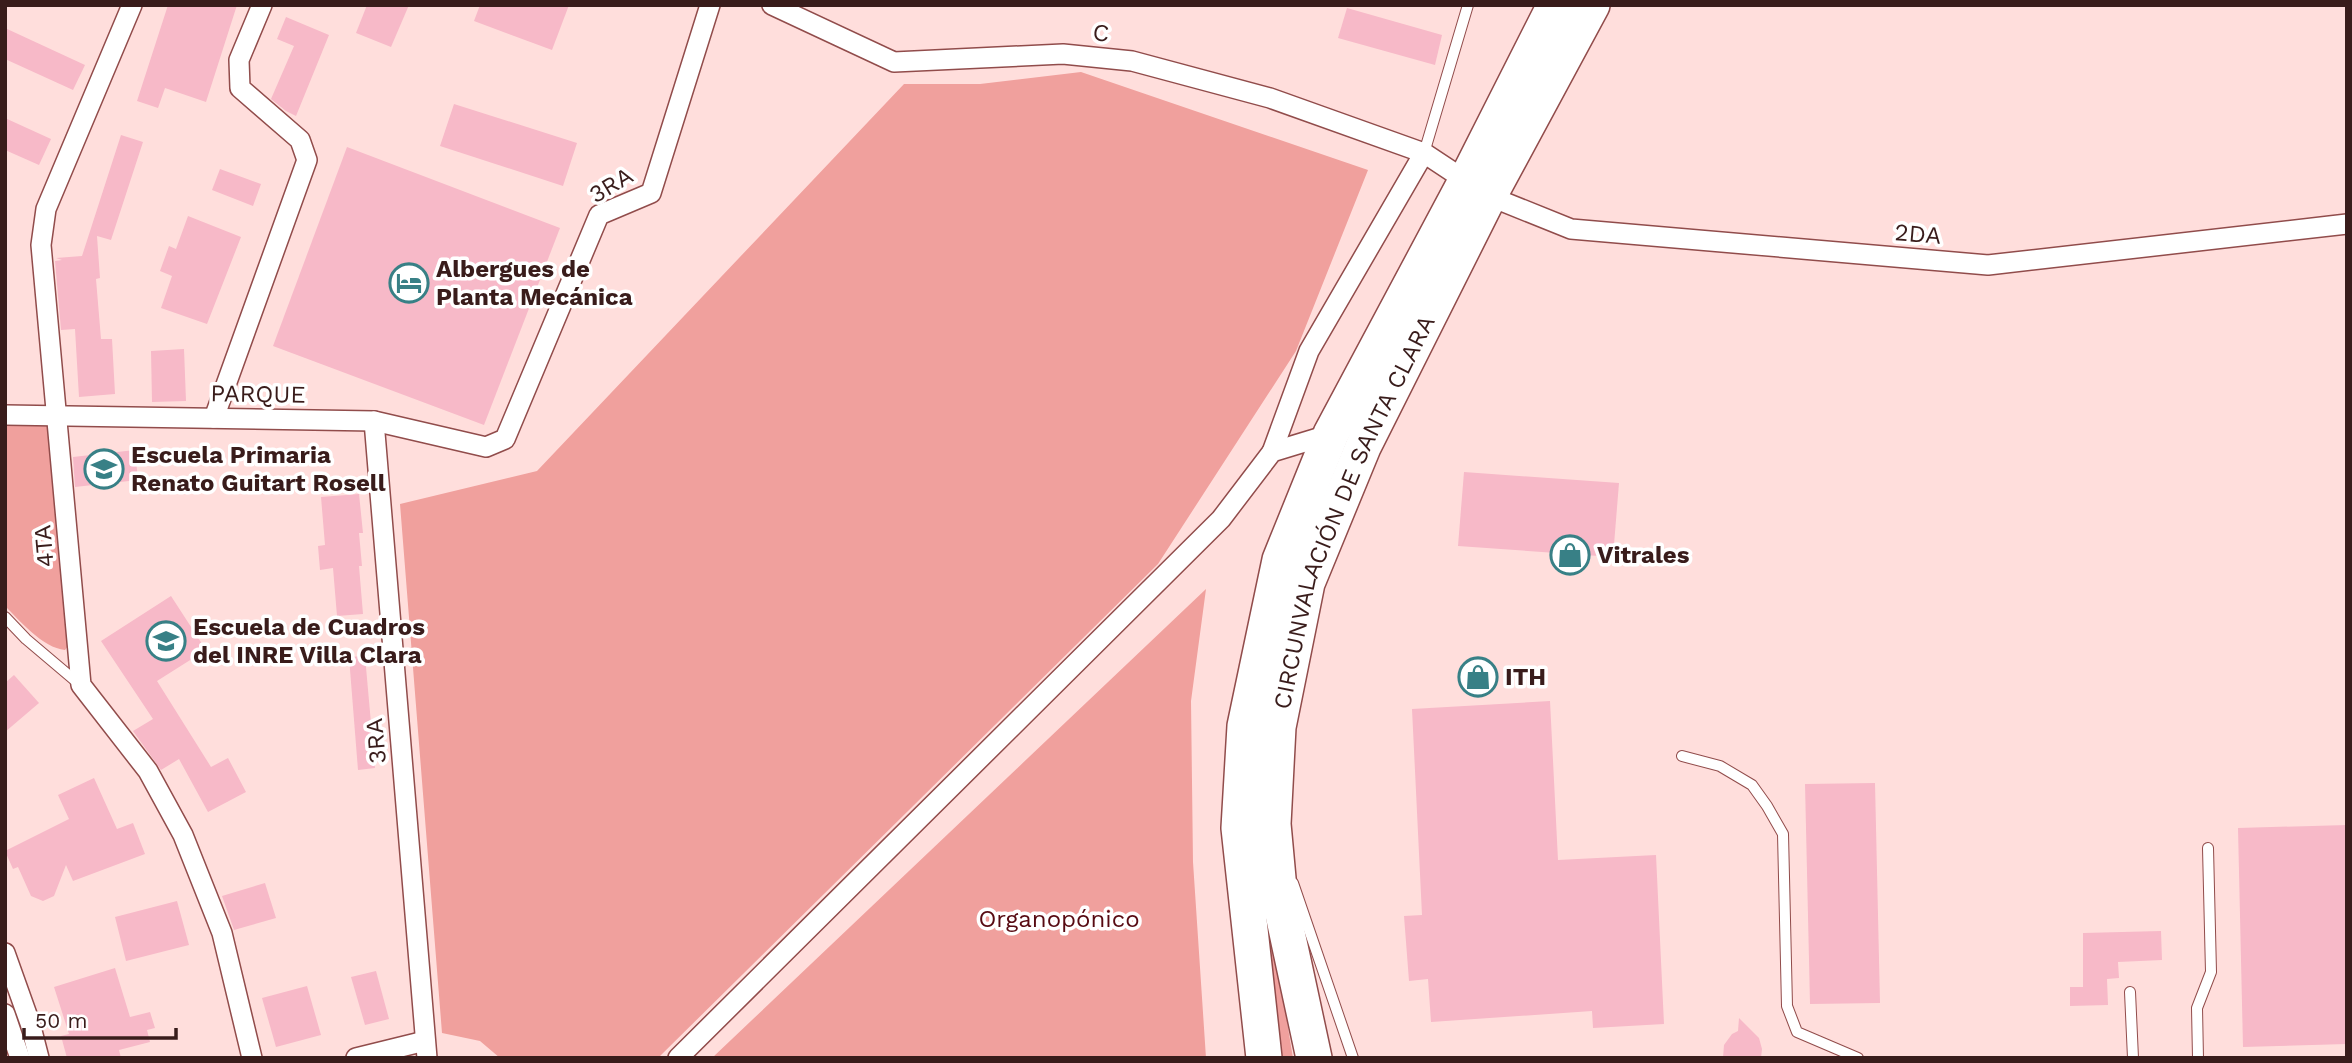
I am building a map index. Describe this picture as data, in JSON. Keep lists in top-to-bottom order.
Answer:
{
  "streets": {
    "highway": ["CIRCUNVALACIÓN DE SANTA CLARA"],
    "street": [
      "C",
      "3RA",
      "2DA",
      "PARQUE",
      "4TA"
    ]
  },
  "crossings": [
    ["C", "2DA"],
    ["C", "CIRCUNVALACIÓN DE SANTA CLARA"],
    ["3RA", "PARQUE"],
    ["2DA", "CIRCUNVALACIÓN DE SANTA CLARA"],
    ["PARQUE", "4TA"]
  ],
  "parks": ["Organopónico"],
  "places": {
    "hotel": ["Albergues de Planta Mecánica"],
    "school or university": ["Escuela Primaria Renato Guitart Rosell", "Escuela de Cuadros del INRE Villa Clara"],
    "shop": ["Vitrales", "ITH"]
  },
  "scale_bar": "50 m"
}
